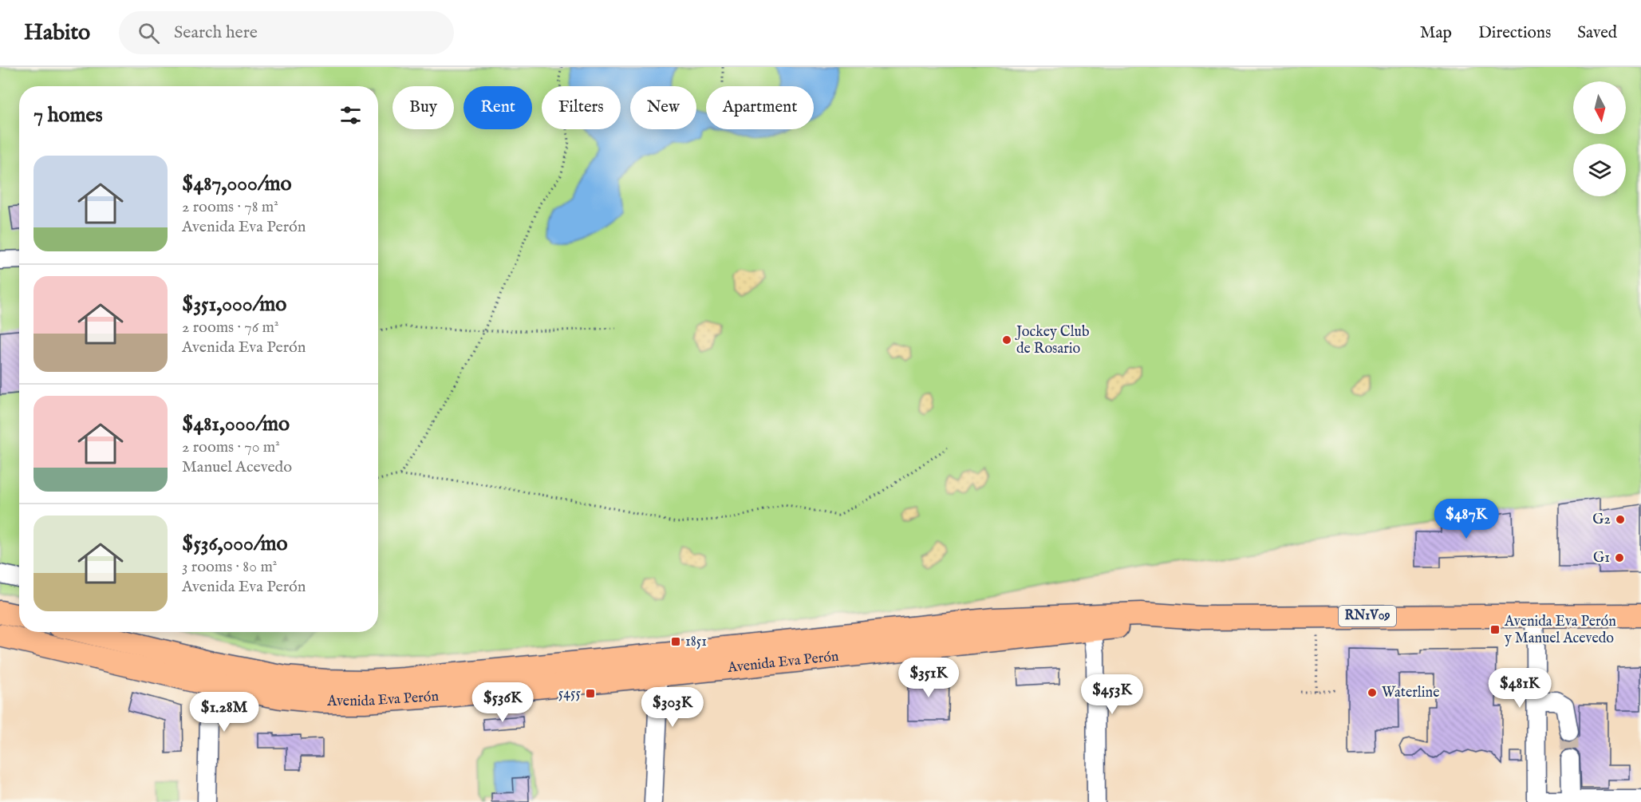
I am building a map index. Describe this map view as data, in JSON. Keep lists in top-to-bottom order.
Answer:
{
  "streets": {
    "main road": ["RN1V09", "Avenida Eva Perón"]
  },
  "places": {
    "other": [
      "Jockey Club de Rosario",
      "G2",
      "G1",
      "Waterline"
    ],
    "transit": ["Avenida Eva Perón y Manuel Acevedo", "1851", "5455"]
  },
  "north": "bottom",
  "page": {
    "header": "Habito",
    "search": "Search here",
    "nav": ["Map", "Directions", "Saved"],
    "chip": [
      "Buy",
      "Rent",
      "Filters",
      "New",
      "Apartment"
    ],
    "heading": "7 homes",
    "list": [
      {
        "name": "$487,000/mo",
        "note": "2 rooms · 78 m² · Avenida Eva Perón"
      },
      {
        "name": "$351,000/mo",
        "note": "2 rooms · 76 m² · Avenida Eva Perón"
      },
      {
        "name": "$481,000/mo",
        "note": "2 rooms · 70 m² · Manuel Acevedo"
      },
      {
        "name": "$536,000/mo",
        "note": "3 rooms · 80 m² · Avenida Eva Perón"
      }
    ],
    "price": [
      "$487K",
      "$351K",
      "$481K",
      "$453K",
      "$536K",
      "$303K",
      "$1.28M"
    ]
  }
}
